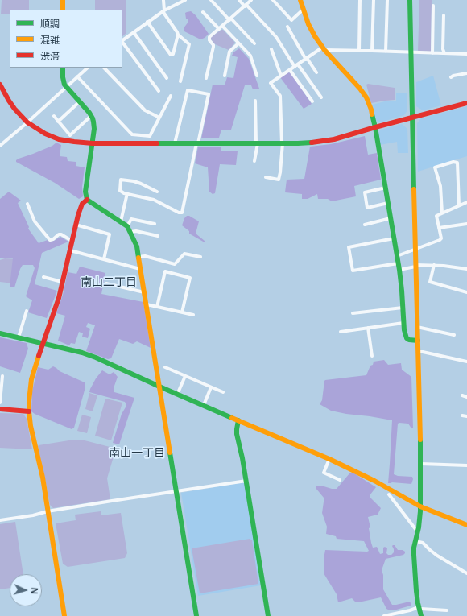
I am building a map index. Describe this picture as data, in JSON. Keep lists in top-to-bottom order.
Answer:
{
  "districts": ["南山二丁目", "南山一丁目"],
  "legend": ["順調", "混雑", "渋滞"],
  "north": "right"
}
